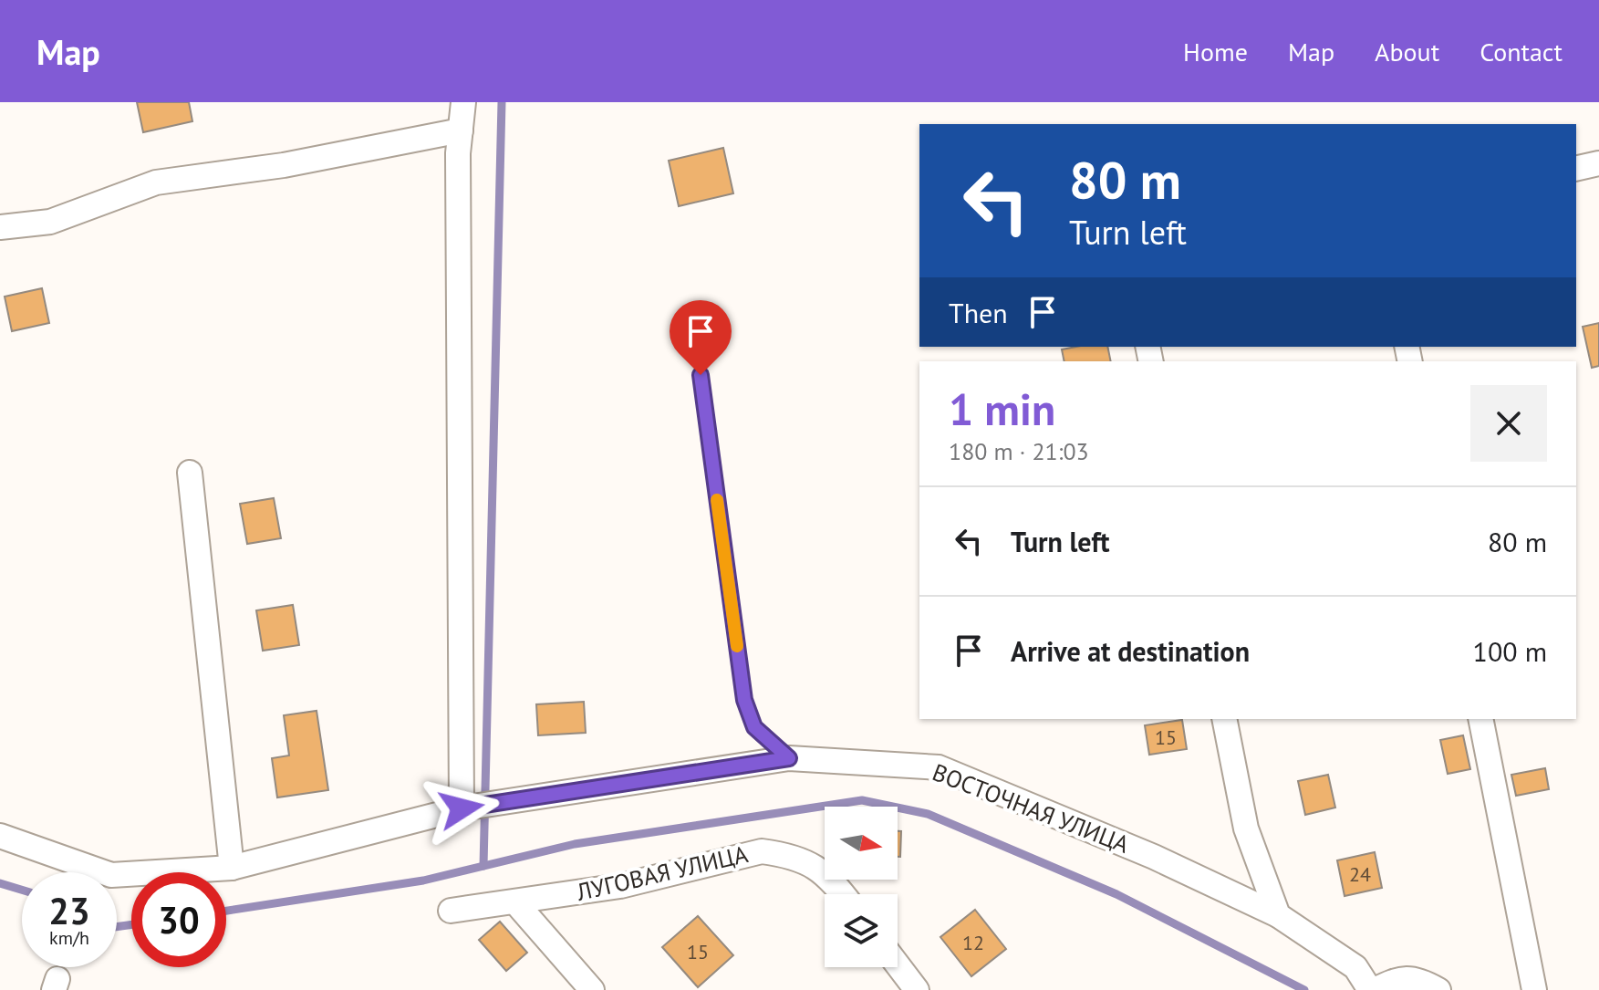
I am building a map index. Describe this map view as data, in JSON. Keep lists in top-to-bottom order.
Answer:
{
  "streets": {
    "street": ["ВОСТОЧНАЯ УЛИЦА", "ЛУГОВАЯ УЛИЦА"]
  },
  "house_numbers": [
    "15",
    "24",
    "12",
    "15"
  ],
  "north": "right",
  "page": {
    "header": "Map",
    "nav": [
      "Home",
      "Map",
      "About",
      "Contact"
    ],
    "turn": ["80 m", "Turn left"],
    "then": "Then",
    "heading": ["1 min", "180 m · 21:03"],
    "list": [
      {
        "name": "Turn left",
        "value": "80 m"
      },
      {
        "name": "Arrive at destination",
        "value": "100 m"
      }
    ],
    "speed": "23 km/h",
    "limit": "30"
  }
}
